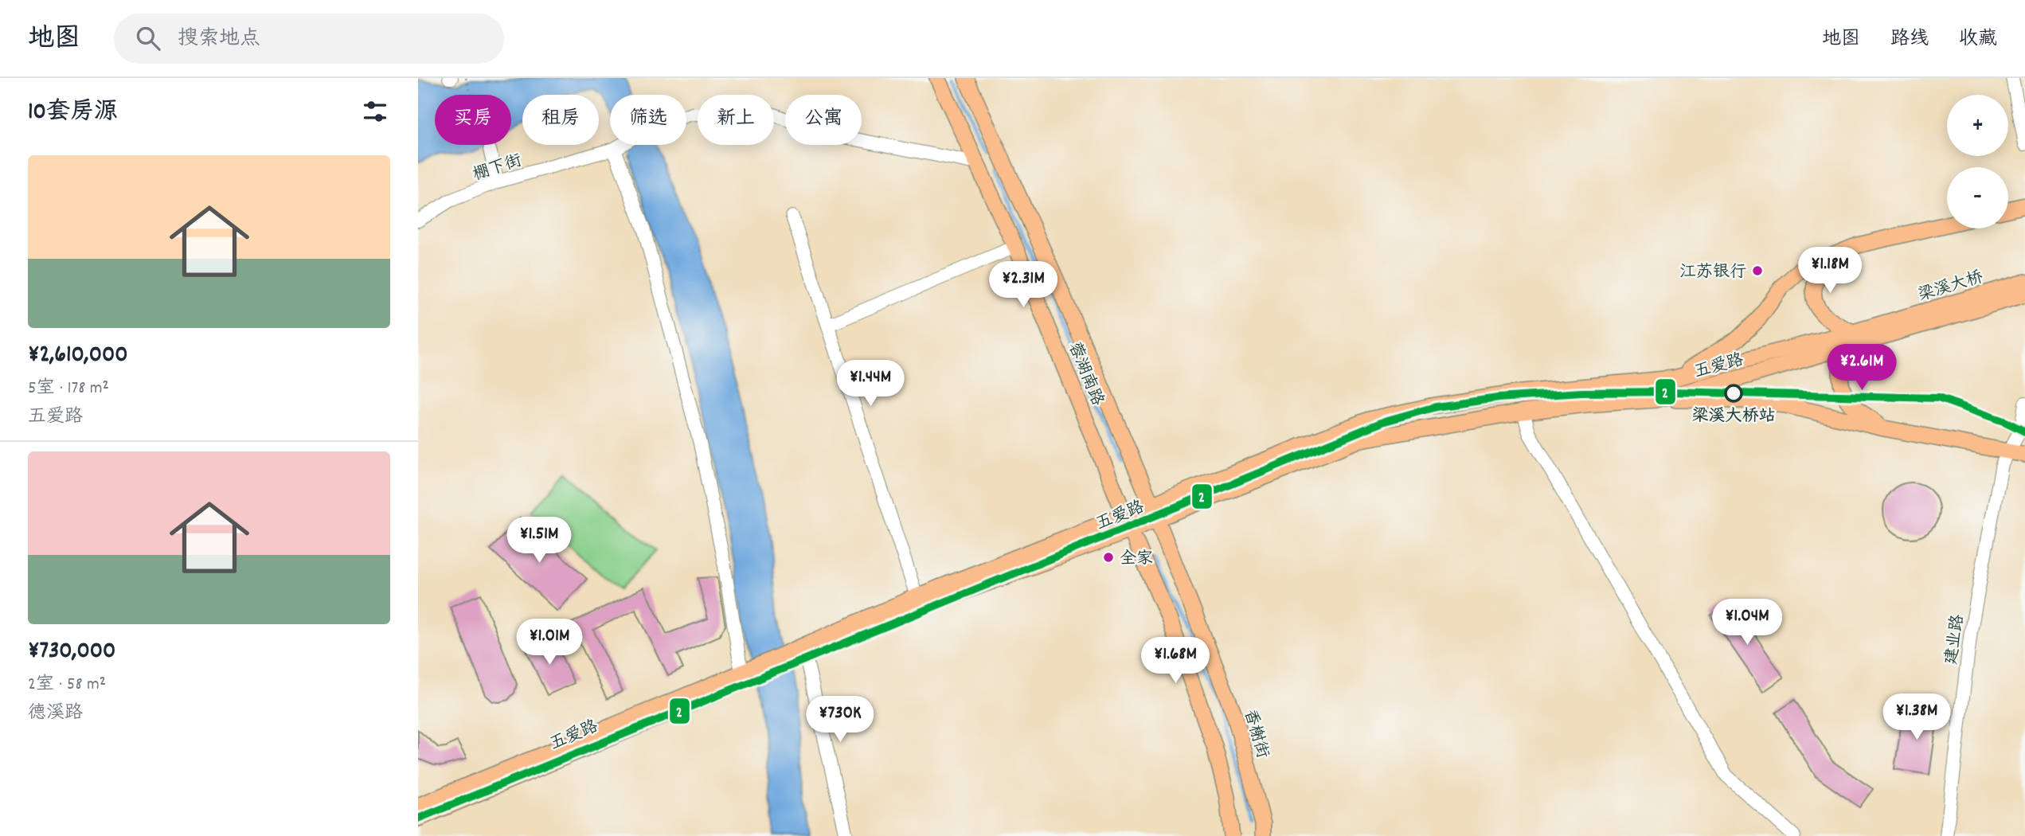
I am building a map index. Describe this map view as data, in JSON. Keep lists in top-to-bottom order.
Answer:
{
  "streets": {
    "main road": [
      "梁溪大桥",
      "五爱路",
      "蓉湖南路",
      "香榭街"
    ],
    "street": ["棚下街", "建业路"]
  },
  "crossings": [
    ["棚下街", "蓉湖南路"],
    ["梁溪大桥", "五爱路"],
    ["五爱路", "蓉湖南路"],
    ["五爱路", "香榭街"],
    ["蓉湖南路", "香榭街"]
  ],
  "places": ["江苏银行", "梁溪大桥站", "全家"],
  "lines": ["transit line 2"],
  "page": {
    "header": "地图",
    "search": "搜索地点",
    "nav": ["地图", "路线", "收藏"],
    "heading": "10套房源",
    "map_buttons": ["+", "−"],
    "chip": [
      "买房",
      "租房",
      "筛选",
      "新上",
      "公寓"
    ],
    "list": [
      {
        "name": "¥2,610,000",
        "note": "5室 · 178 m² · 五爱路"
      },
      {
        "name": "¥730,000",
        "note": "2室 · 58 m² · 德溪路"
      }
    ],
    "price": [
      "¥1.18M",
      "¥2.31M",
      "¥2.61M",
      "¥1.44M",
      "¥1.51M",
      "¥1.04M",
      "¥1.01M",
      "¥1.68M",
      "¥1.38M",
      "¥730K"
    ]
  }
}
